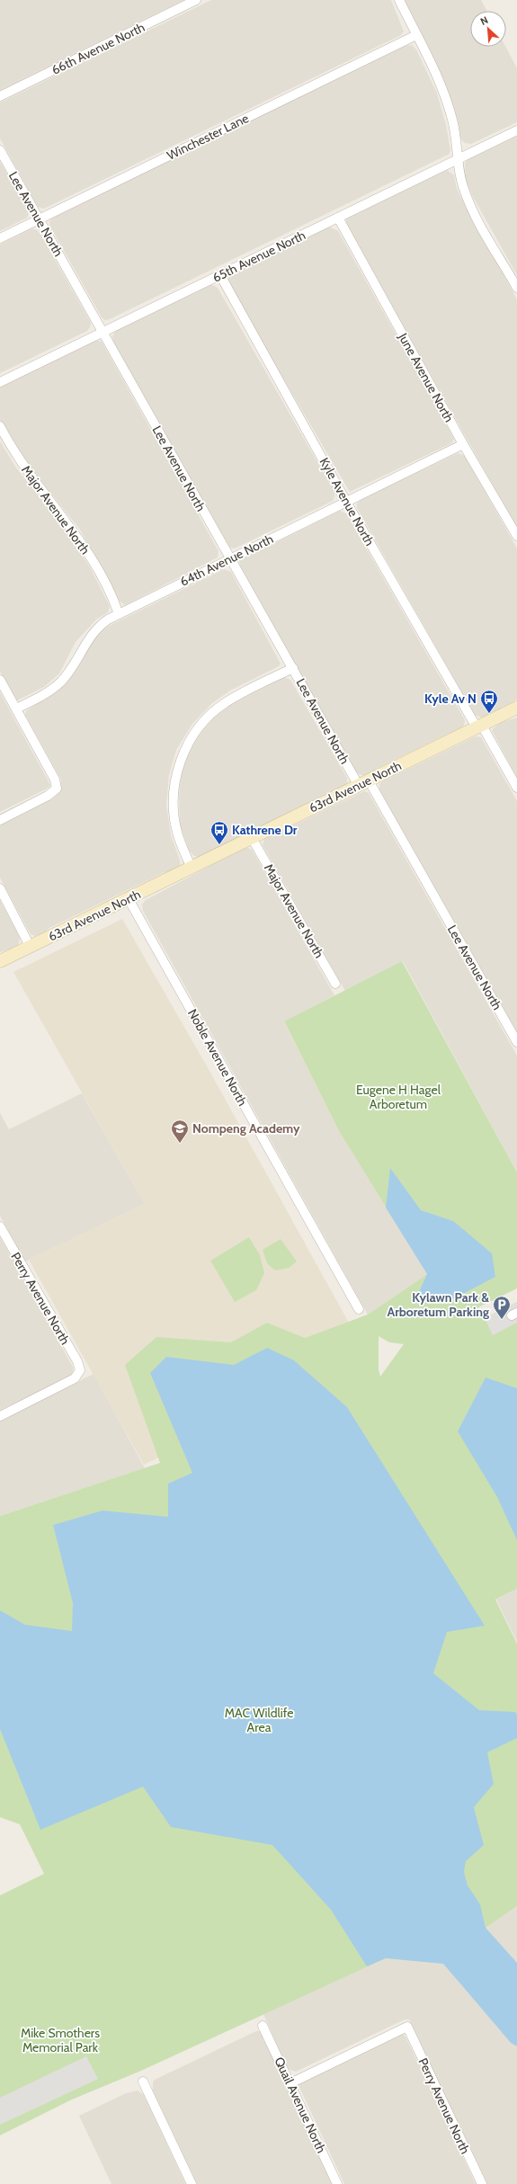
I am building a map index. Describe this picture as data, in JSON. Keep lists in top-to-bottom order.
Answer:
{
  "streets": {
    "street": [
      "66th Avenue North",
      "Winchester Lane",
      "Lee Avenue North",
      "65th Avenue North",
      "June Avenue North",
      "Kyle Avenue North",
      "Major Avenue North",
      "64th Avenue North",
      "63rd Avenue North",
      "Noble Avenue North",
      "Perry Avenue North",
      "Quail Avenue North"
    ]
  },
  "crossings": [
    ["Winchester Lane", "Lee Avenue North"],
    ["Lee Avenue North", "65th Avenue North"],
    ["Lee Avenue North", "64th Avenue North"],
    ["Lee Avenue North", "63rd Avenue North"],
    ["65th Avenue North", "June Avenue North"],
    ["65th Avenue North", "Kyle Avenue North"],
    ["June Avenue North", "64th Avenue North"],
    ["Kyle Avenue North", "64th Avenue North"],
    ["Kyle Avenue North", "63rd Avenue North"],
    ["Major Avenue North", "64th Avenue North"],
    ["Major Avenue North", "63rd Avenue North"],
    ["63rd Avenue North", "Noble Avenue North"],
    ["Perry Avenue North", "Quail Avenue North"]
  ],
  "parks": ["Eugene H Hagel Arboretum", "MAC Wildlife Area", "Mike Smothers Memorial Park"],
  "places": {
    "bus stop": ["Kyle Av N", "Kathrene Dr"],
    "school or university": ["Nompeng Academy"],
    "parking": ["Kylawn Park & Arboretum Parking"]
  },
  "north": "top left"
}
